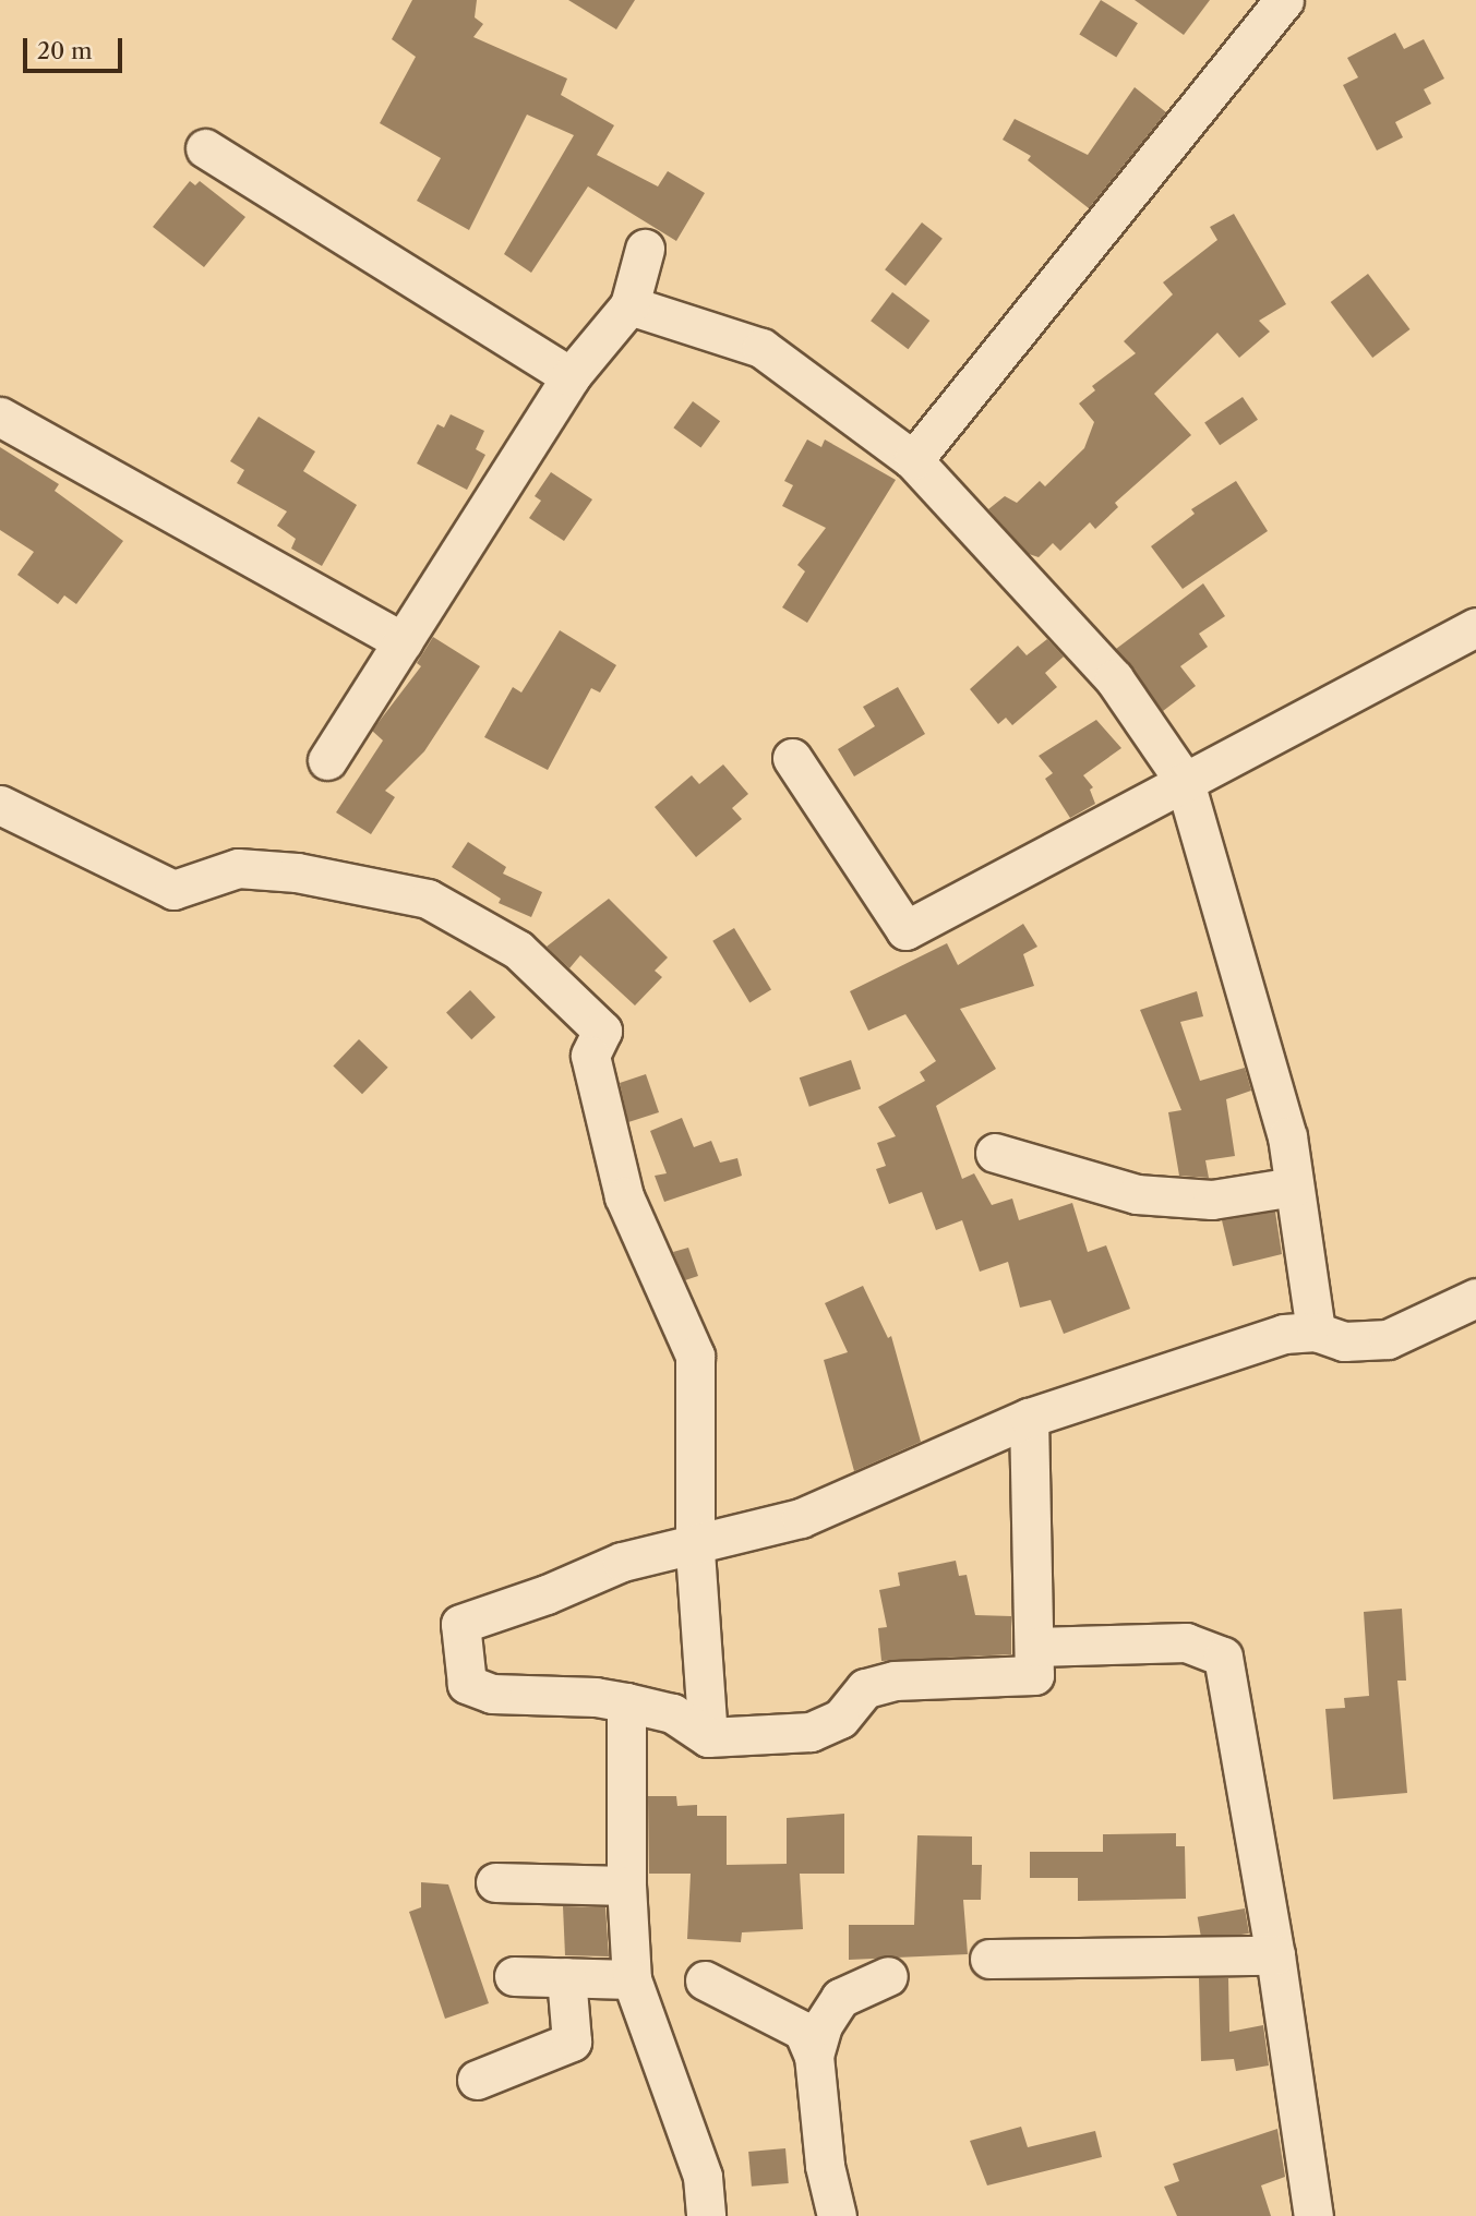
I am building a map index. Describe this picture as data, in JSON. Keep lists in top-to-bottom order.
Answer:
{
  "scale_bar": "20 m"
}
